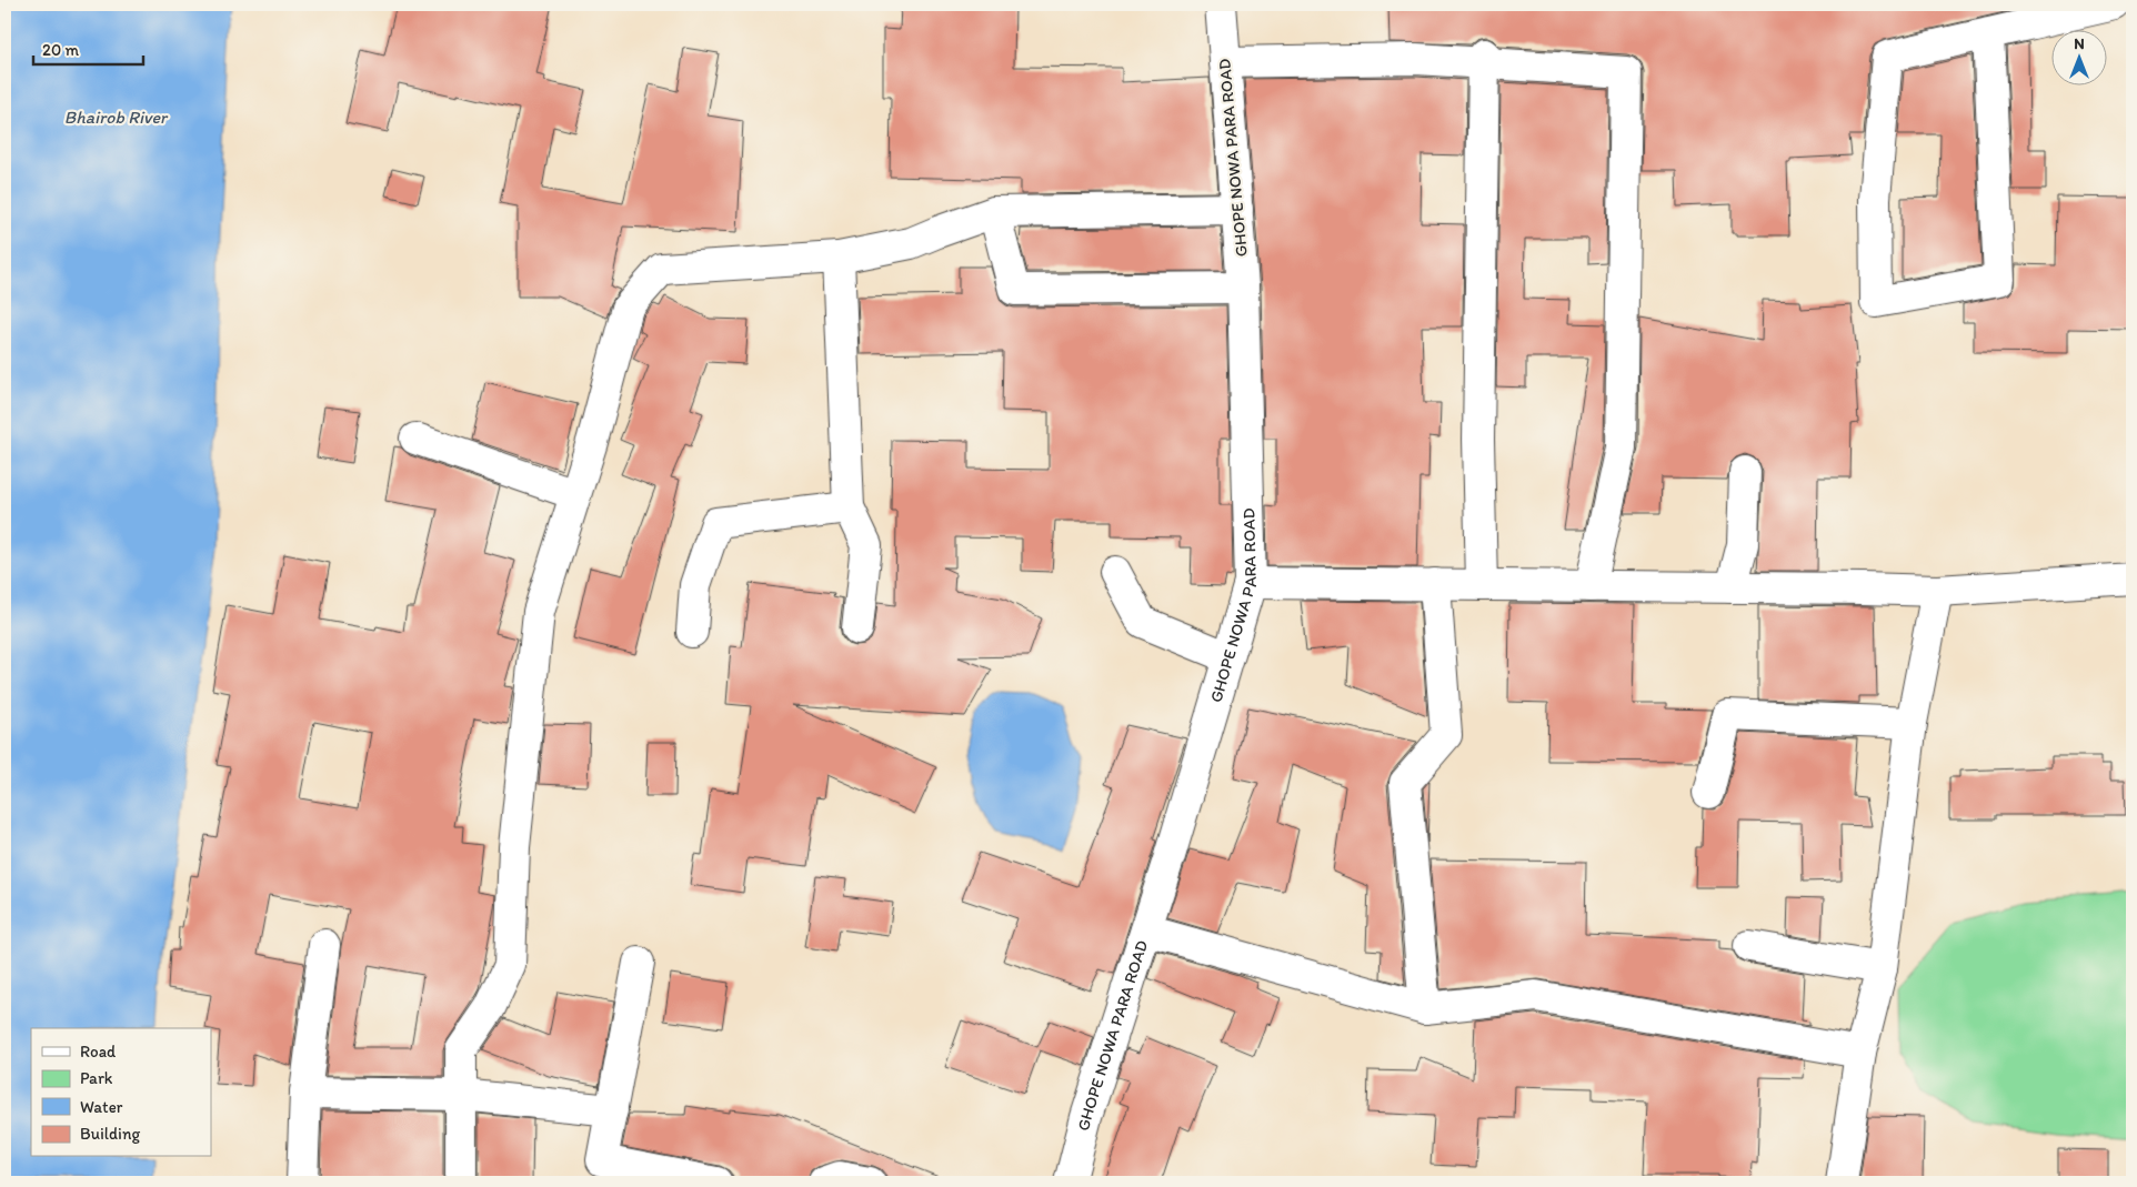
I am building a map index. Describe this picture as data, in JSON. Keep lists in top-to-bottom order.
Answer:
{
  "streets": {
    "street": ["GHOPE NOWA PARA ROAD"]
  },
  "water": ["Bhairob River"],
  "legend": [
    "Road",
    "Park",
    "Water",
    "Building"
  ],
  "scale_bar": "20 m",
  "north": "top"
}
